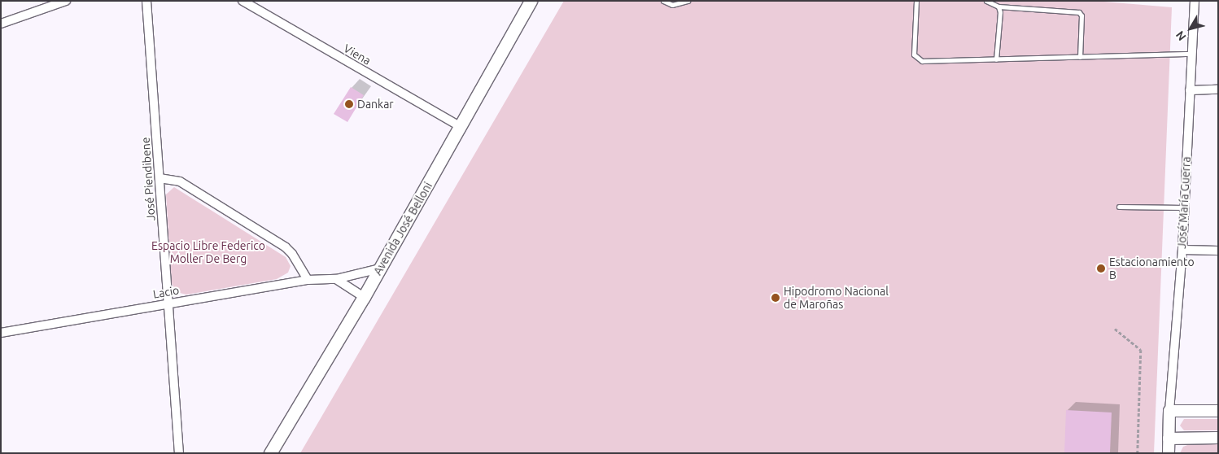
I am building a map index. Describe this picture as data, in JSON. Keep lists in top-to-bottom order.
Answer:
{
  "streets": {
    "main road": ["Avenida José Belloni"],
    "street": [
      "Viena",
      "José Piendibene",
      "José María Guerra",
      "Lacio"
    ]
  },
  "crossings": [
    ["Viena", "Avenida José Belloni"],
    ["José Piendibene", "Lacio"],
    ["Avenida José Belloni", "Lacio"]
  ],
  "parks": ["Espacio Libre Federico Moller De Berg"],
  "places": ["Dankar", "Estacionamiento B", "Hipodromo Nacional de Maroñas"],
  "north": "bottom left"
}
